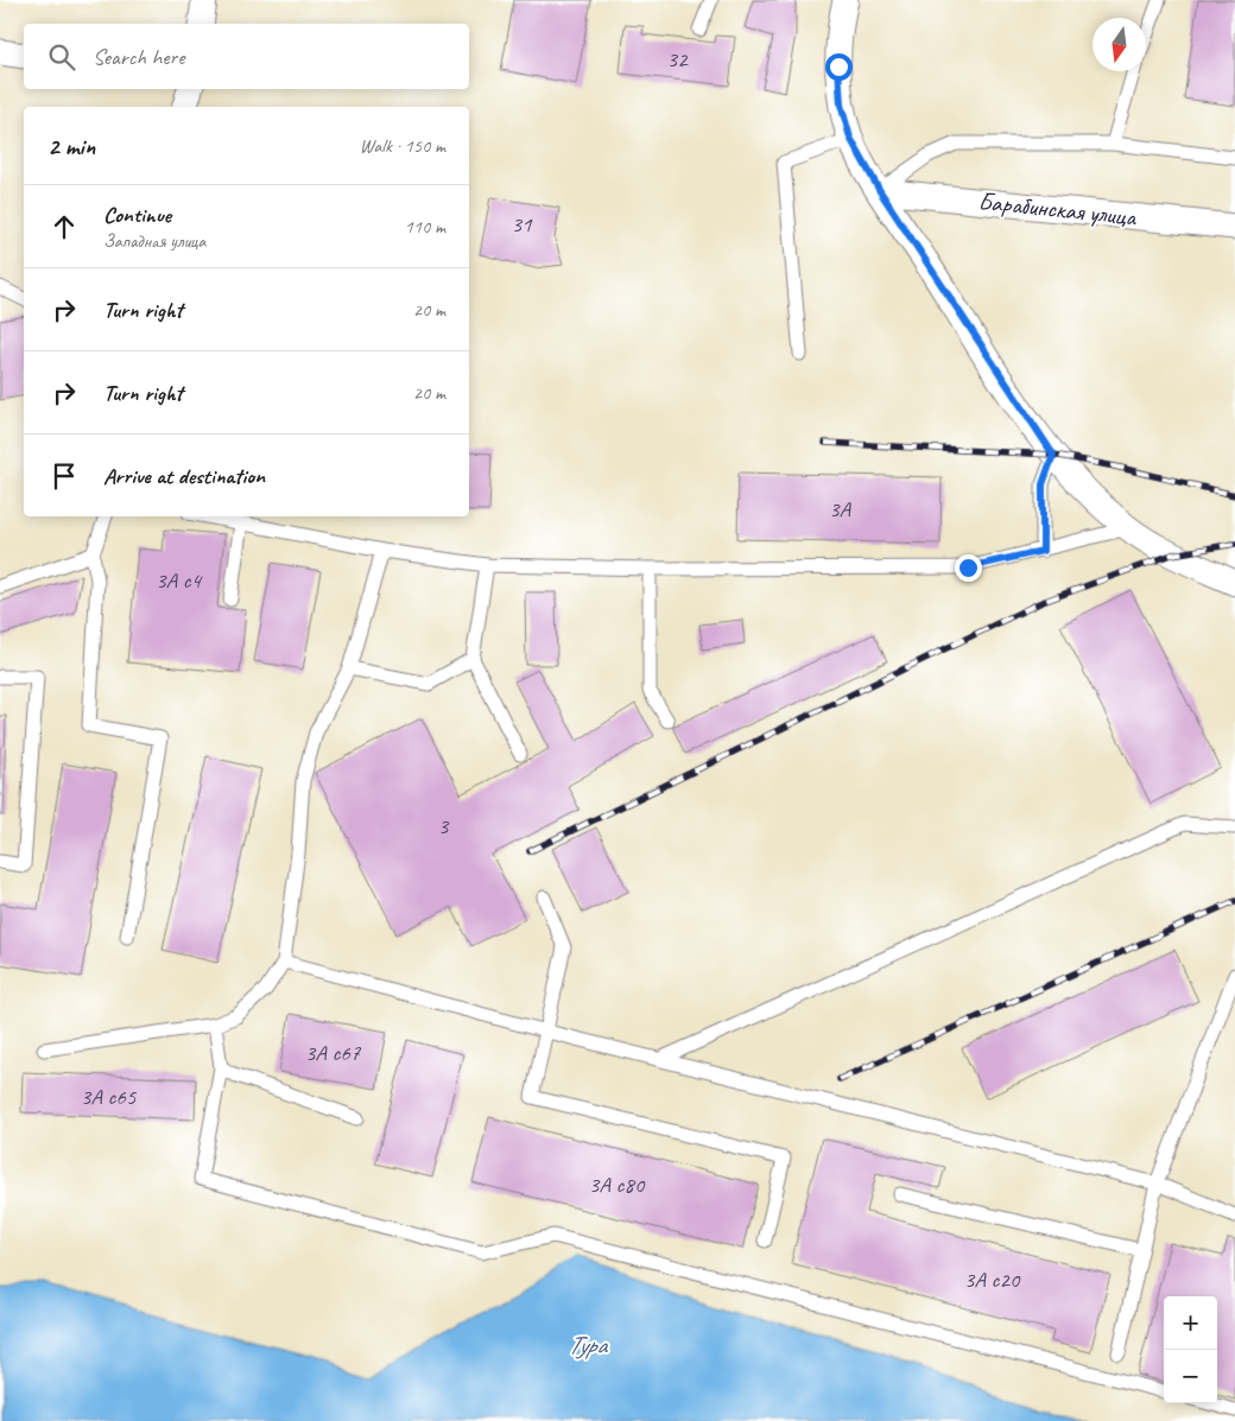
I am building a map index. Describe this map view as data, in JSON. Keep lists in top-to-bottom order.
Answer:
{
  "streets": {
    "street": ["Барабинская улица"]
  },
  "water": ["Тура"],
  "house_numbers": [
    "32",
    "31",
    "3А",
    "3А с4",
    "3",
    "3А с67",
    "3А с65",
    "3А с80",
    "3А с20"
  ],
  "north": "bottom",
  "page": {
    "search": "Search here",
    "heading": ["2 min", "Walk · 150 m"],
    "list": [
      ["Continue", "Западная улица", "110 m"],
      ["Turn right", "20 m"],
      ["Turn right", "20 m"],
      "Arrive at destination"
    ],
    "map_buttons": ["+", "−"]
  }
}
